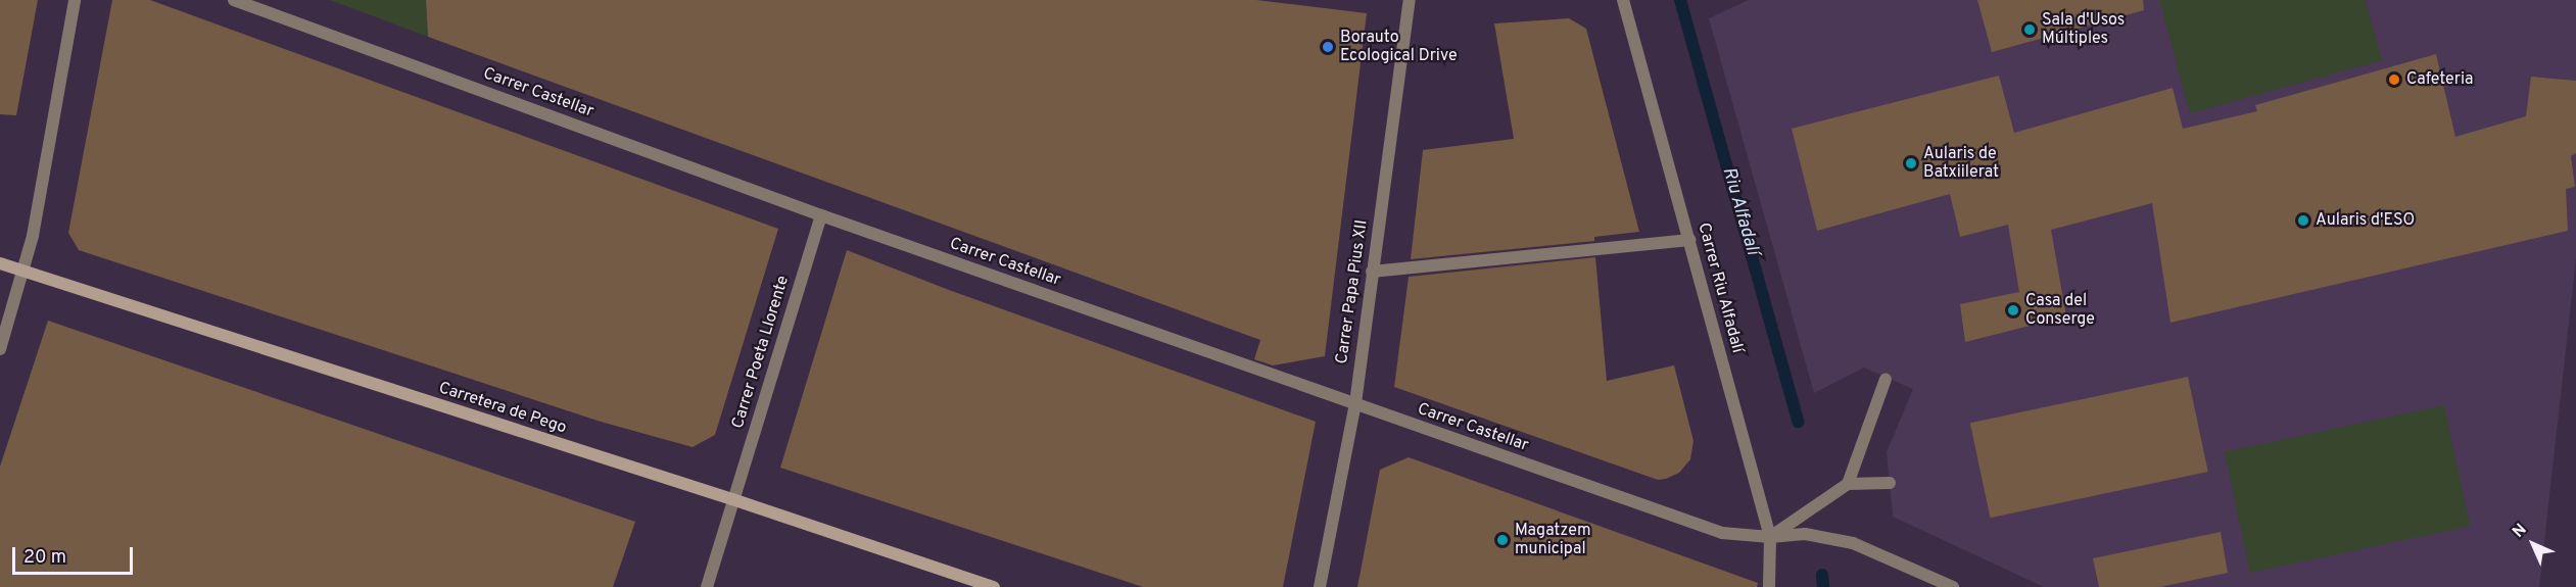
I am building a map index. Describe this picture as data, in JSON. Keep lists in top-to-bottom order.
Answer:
{
  "streets": {
    "main road": ["Carretera de Pego"],
    "street": [
      "Carrer Castellar",
      "Carrer Riu Alfadalí",
      "Carrer Papa Pius XII",
      "Carrer Poeta Llorente"
    ]
  },
  "crossings": [
    ["Carrer Castellar", "Carrer Riu Alfadalí"],
    ["Carrer Castellar", "Carrer Papa Pius XII"],
    ["Carrer Castellar", "Carrer Poeta Llorente"],
    ["Carrer Poeta Llorente", "Carretera de Pego"]
  ],
  "water": ["Riu Alfadalí"],
  "places": [
    "Sala d'Usos Múltiples",
    "Borauto Ecological Drive",
    "Cafeteria",
    "Aularis de Batxiilerat",
    "Aularis d'ESO",
    "Casa del Conserge",
    "Magatzem municipal"
  ],
  "scale_bar": "20 m",
  "north": "top left"
}
